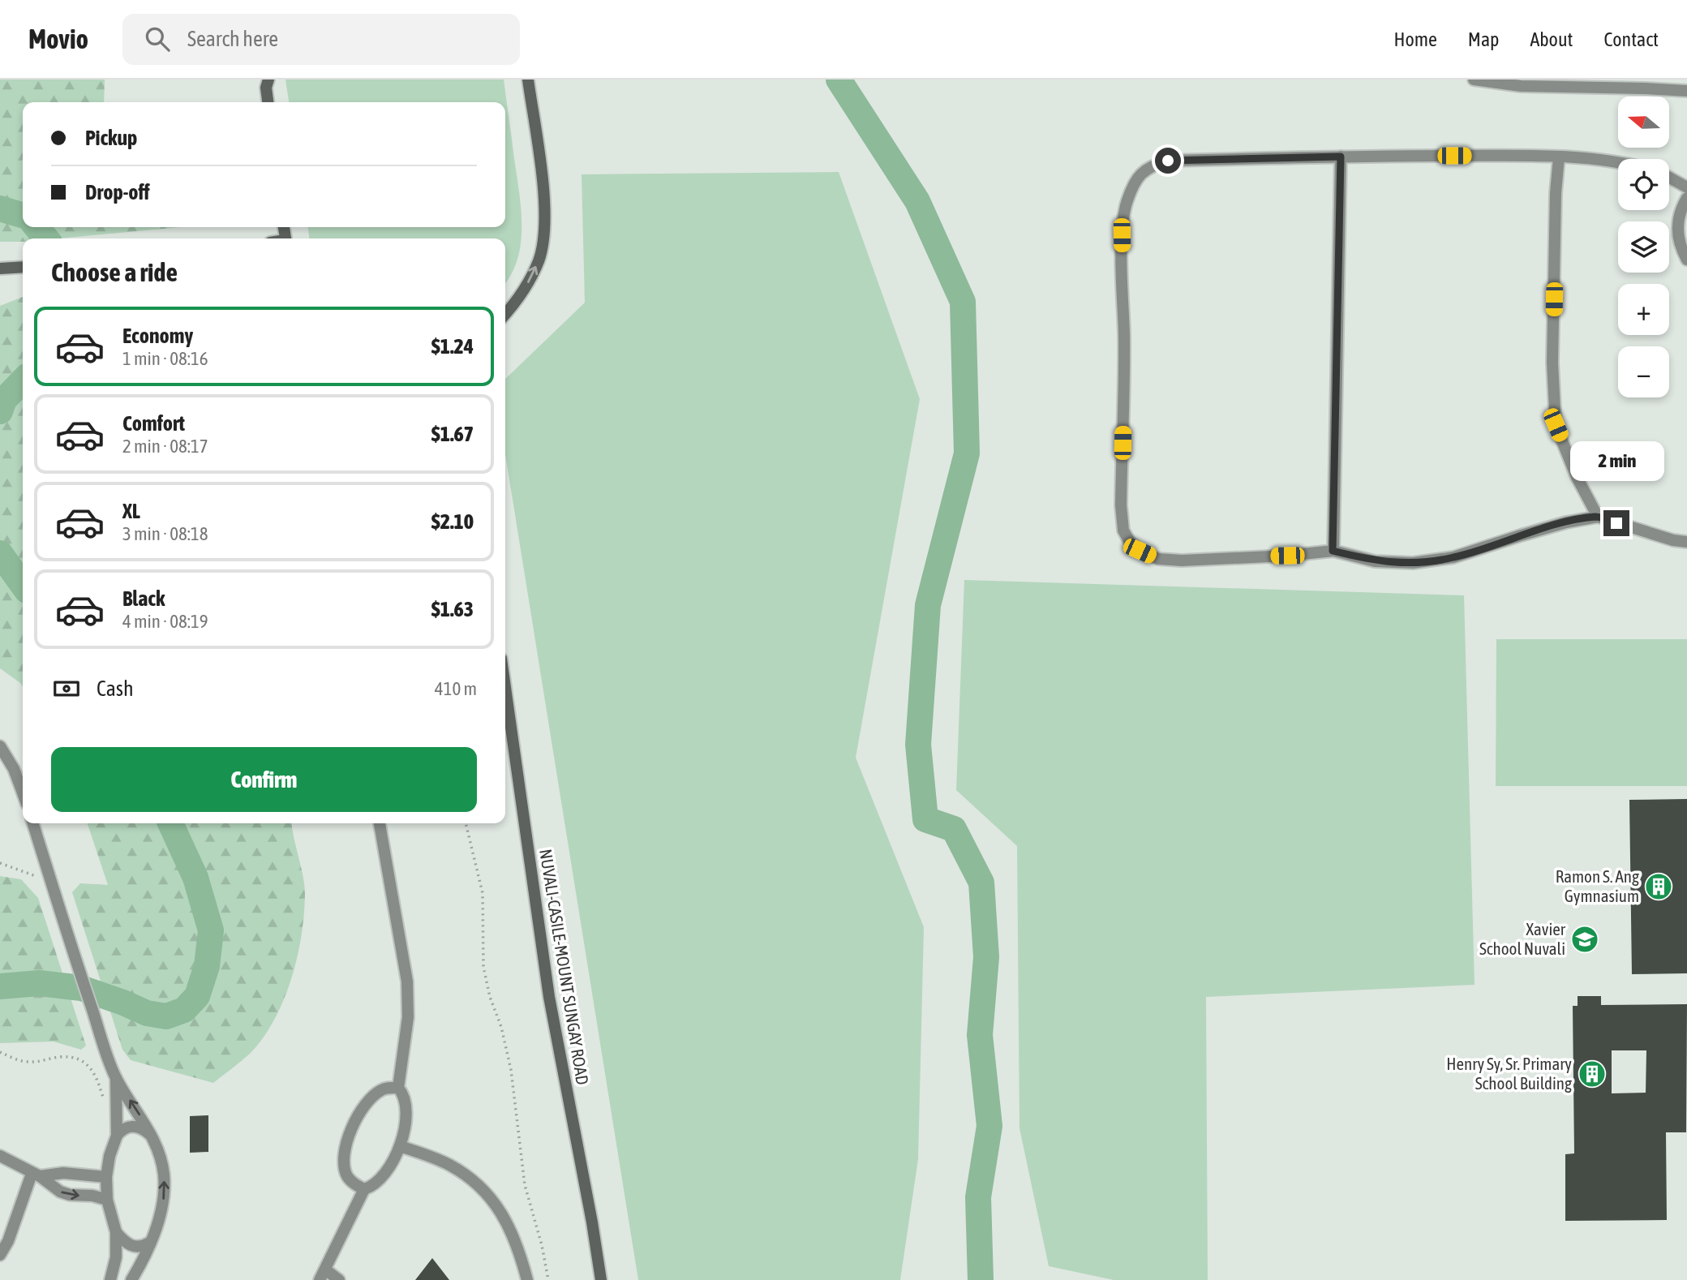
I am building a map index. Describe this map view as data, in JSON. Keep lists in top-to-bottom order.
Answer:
{
  "streets": {
    "main road": ["NUVALI-CASILE-MOUNT SUNGAY ROAD"]
  },
  "places": {
    "building": ["Ramon S. Ang Gymnasium", "Henry Sy, Sr. Primary School Building"],
    "school or university": ["Xavier School Nuvali"]
  },
  "north": "left",
  "page": {
    "header": "Movio",
    "search": "Search here",
    "nav": [
      "Home",
      "Map",
      "About",
      "Contact"
    ],
    "map_buttons": ["+", "−"],
    "banner": ["Pickup", "Drop-off"],
    "heading": "Choose a ride",
    "list": [
      {
        "name": "Economy",
        "note": "1 min · 08:16",
        "value": "$1.24"
      },
      {
        "name": "Comfort",
        "note": "2 min · 08:17",
        "value": "$1.67"
      },
      {
        "name": "XL",
        "note": "3 min · 08:18",
        "value": "$2.10"
      },
      {
        "name": "Black",
        "note": "4 min · 08:19",
        "value": "$1.63"
      }
    ],
    "bubble": "2 min",
    "pay": ["Cash", "410 m"],
    "buttons": "Confirm"
  }
}
